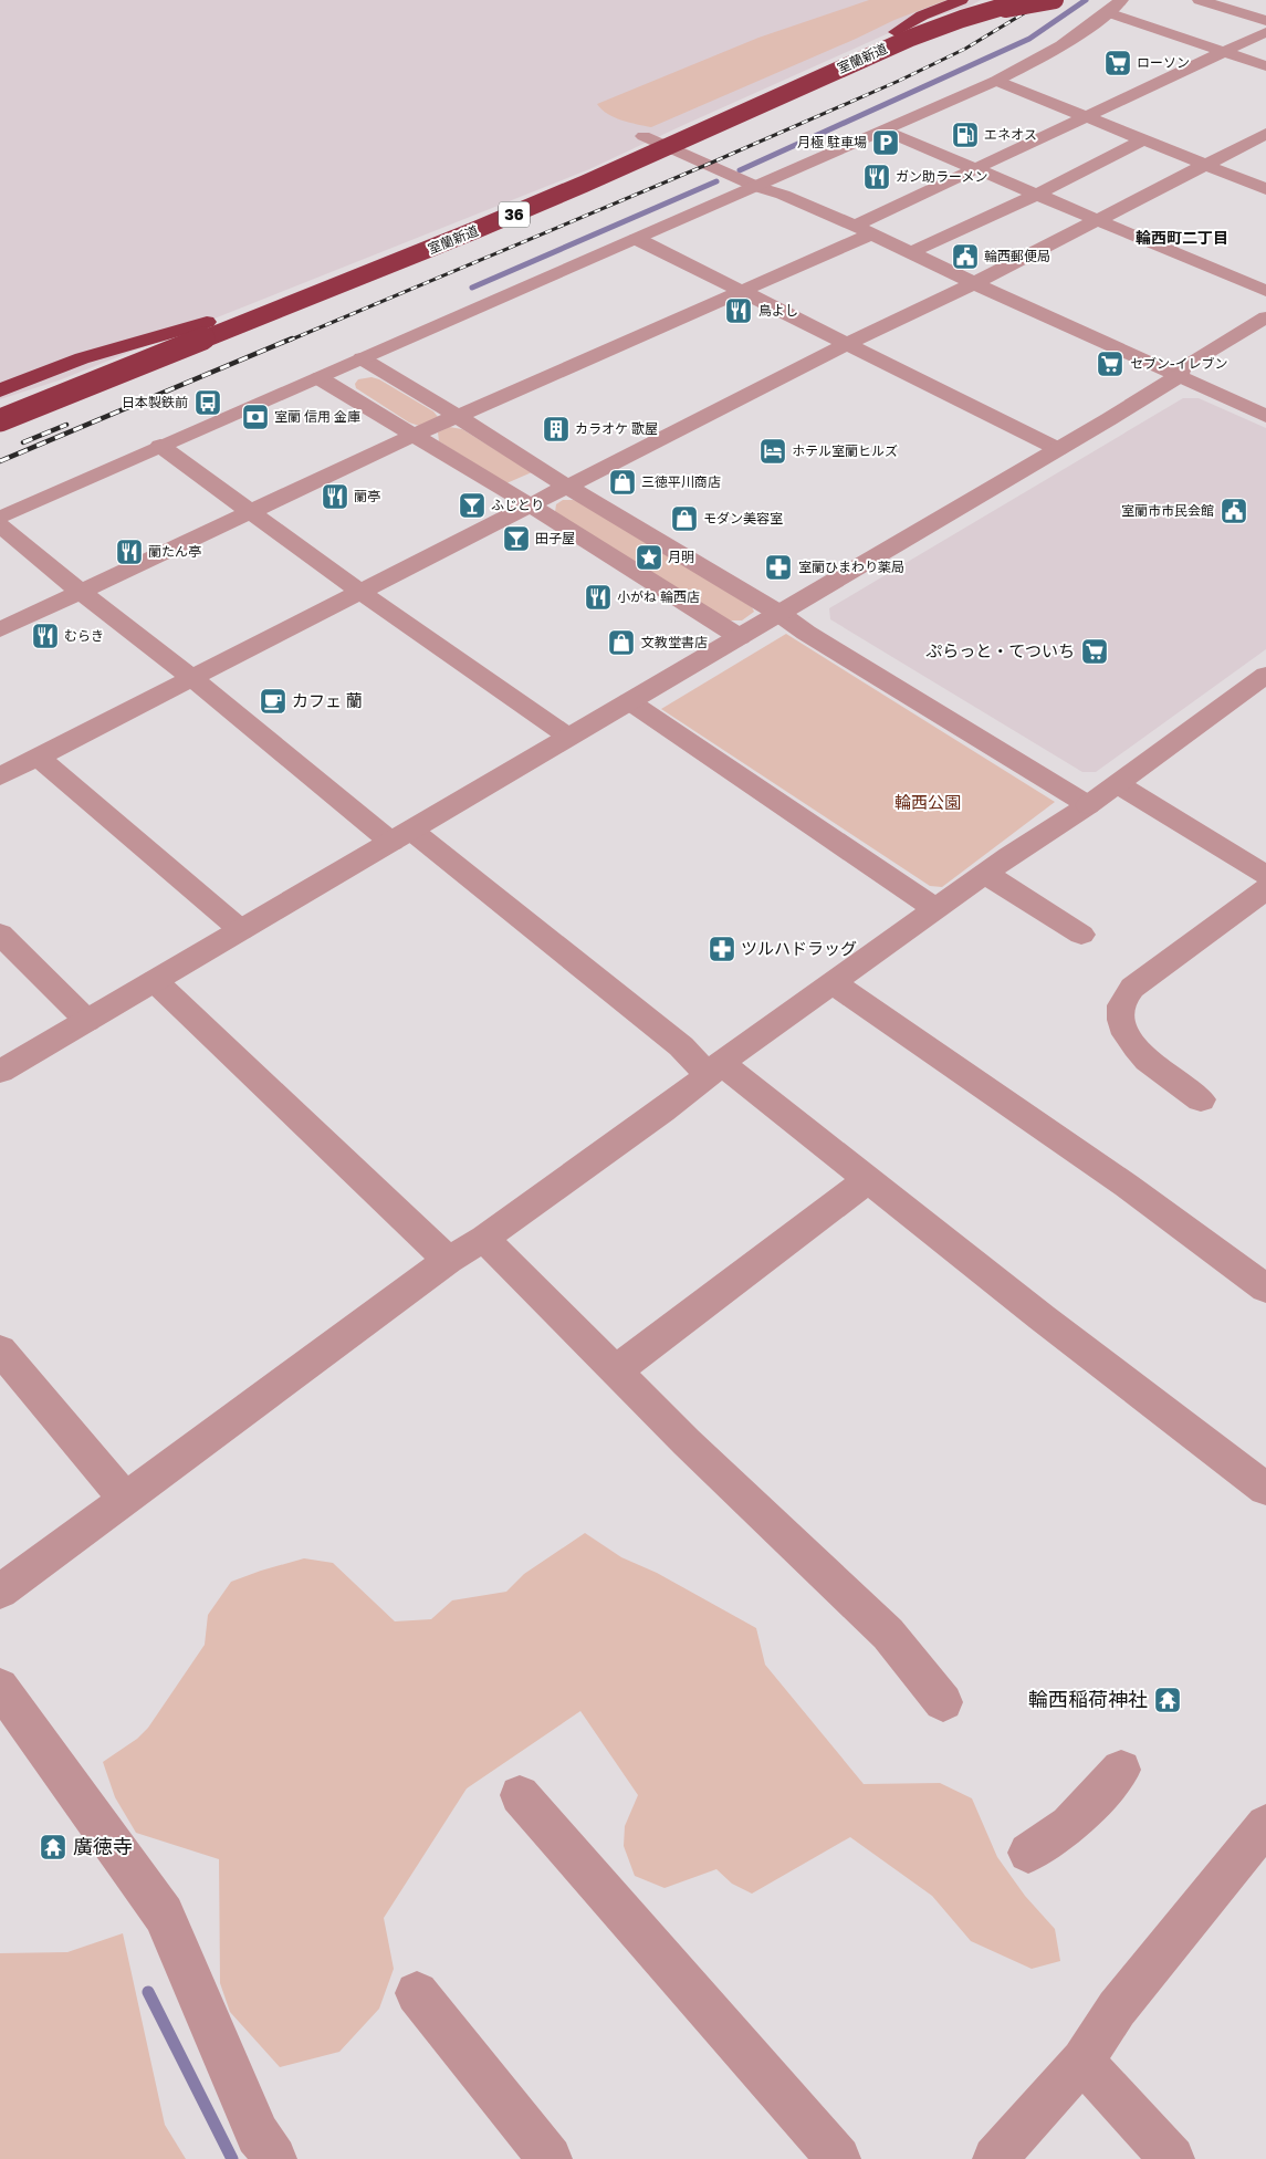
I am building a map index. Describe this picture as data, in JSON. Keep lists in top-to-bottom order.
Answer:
{
  "streets": {
    "highway": ["室蘭新道", "36"]
  },
  "districts": ["輪西町二丁目"],
  "parks": ["輪西公園"],
  "places": {
    "supermarket": ["ローソン", "セブン-イレブン", "ぷらっと・てついち"],
    "fuel station": ["エネオス"],
    "parking": ["月極 駐車場"],
    "restaurant": [
      "ガン助ラーメン",
      "鳥よし",
      "蘭亭",
      "蘭たん亭",
      "小がね 輪西店",
      "むらき"
    ],
    "public building": ["輪西郵便局", "室蘭市市民会館"],
    "bus stop": ["日本製鉄前"],
    "bank": ["室蘭 信用 金庫"],
    "building": ["カラオケ 歌屋"],
    "hotel": ["ホテル室蘭ヒルズ"],
    "shop": ["三徳平川商店", "モダン美容室", "文教堂書店"],
    "bar": ["ふじとり", "田子屋"],
    "place": ["月明"],
    "pharmacy": ["室蘭ひまわり薬局", "ツルハドラッグ"],
    "cafe": ["カフェ 蘭"],
    "temple": ["輪西稲荷神社", "廣徳寺"]
  }
}
